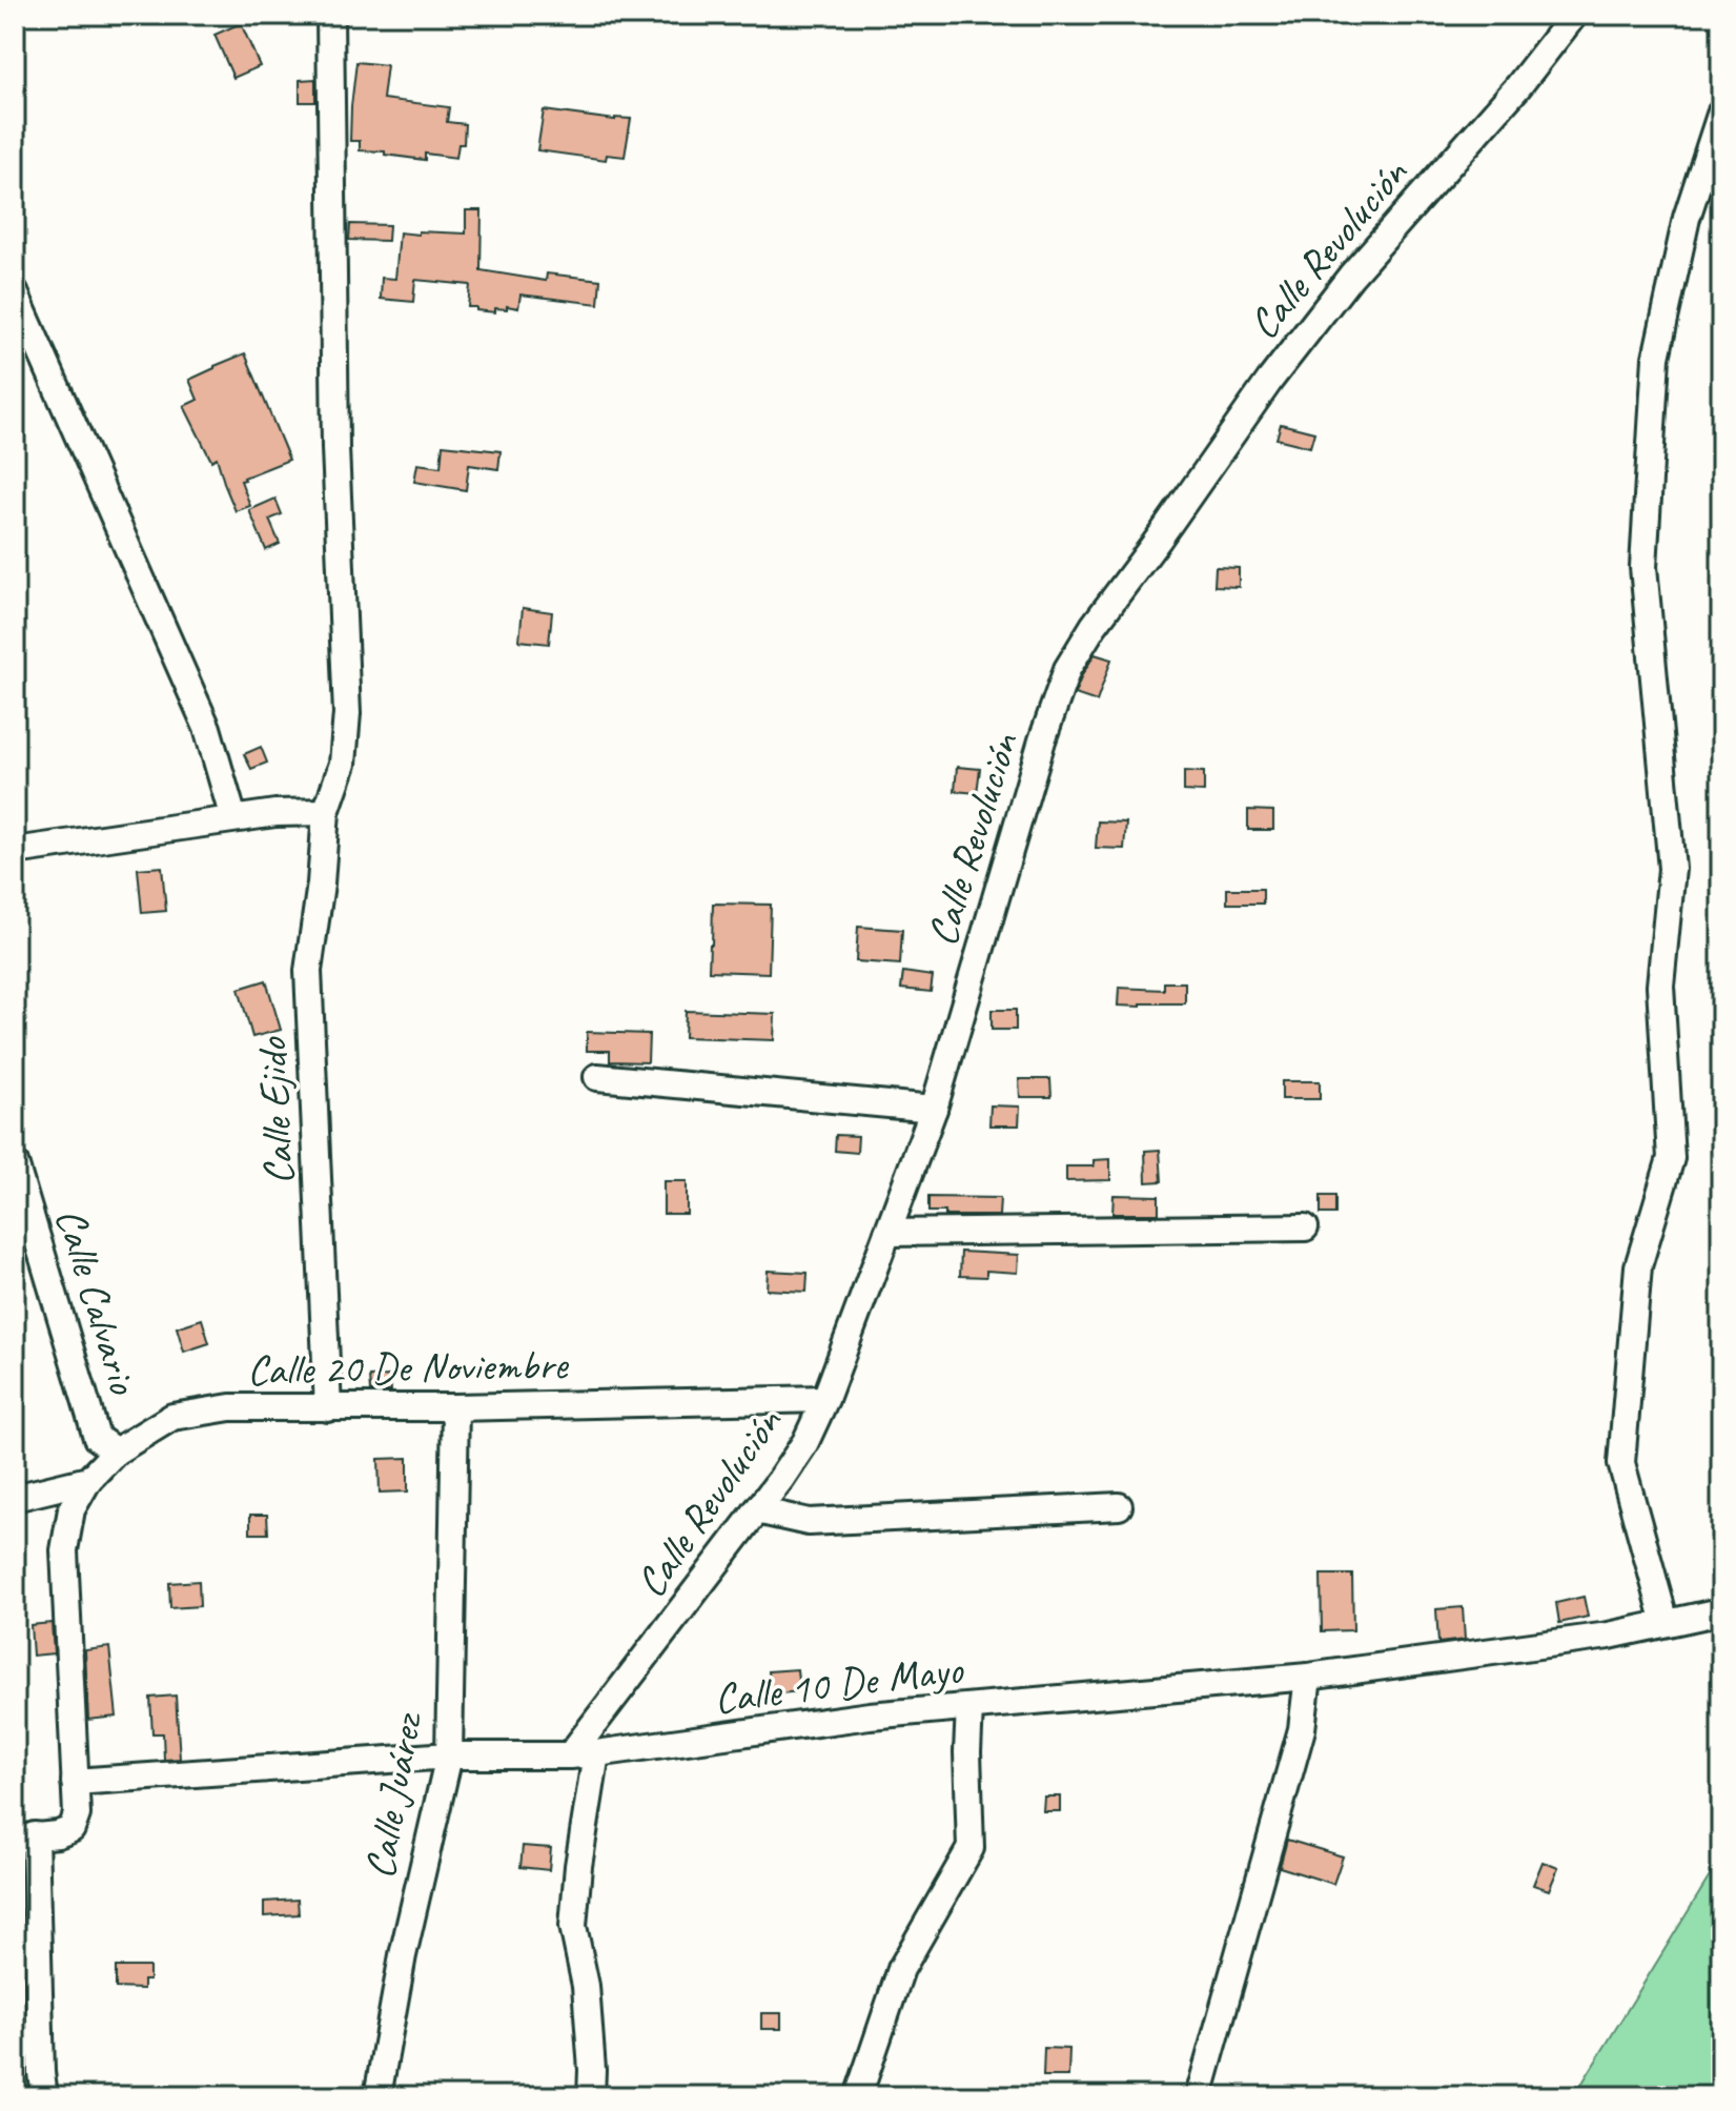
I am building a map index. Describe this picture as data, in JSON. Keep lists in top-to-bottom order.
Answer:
{
  "streets": {
    "street": [
      "Calle Revolución",
      "Calle Ejido",
      "Calle Calvario",
      "Calle 20 De Noviembre",
      "Calle 10 De Mayo",
      "Calle Juárez"
    ]
  },
  "crossings": [
    ["Calle Revolución", "Calle 20 De Noviembre"],
    ["Calle Revolución", "Calle 10 De Mayo"],
    ["Calle Ejido", "Calle 20 De Noviembre"],
    ["Calle Calvario", "Calle 20 De Noviembre"],
    ["Calle 20 De Noviembre", "Calle Juárez"],
    ["Calle 10 De Mayo", "Calle Juárez"]
  ]
}
